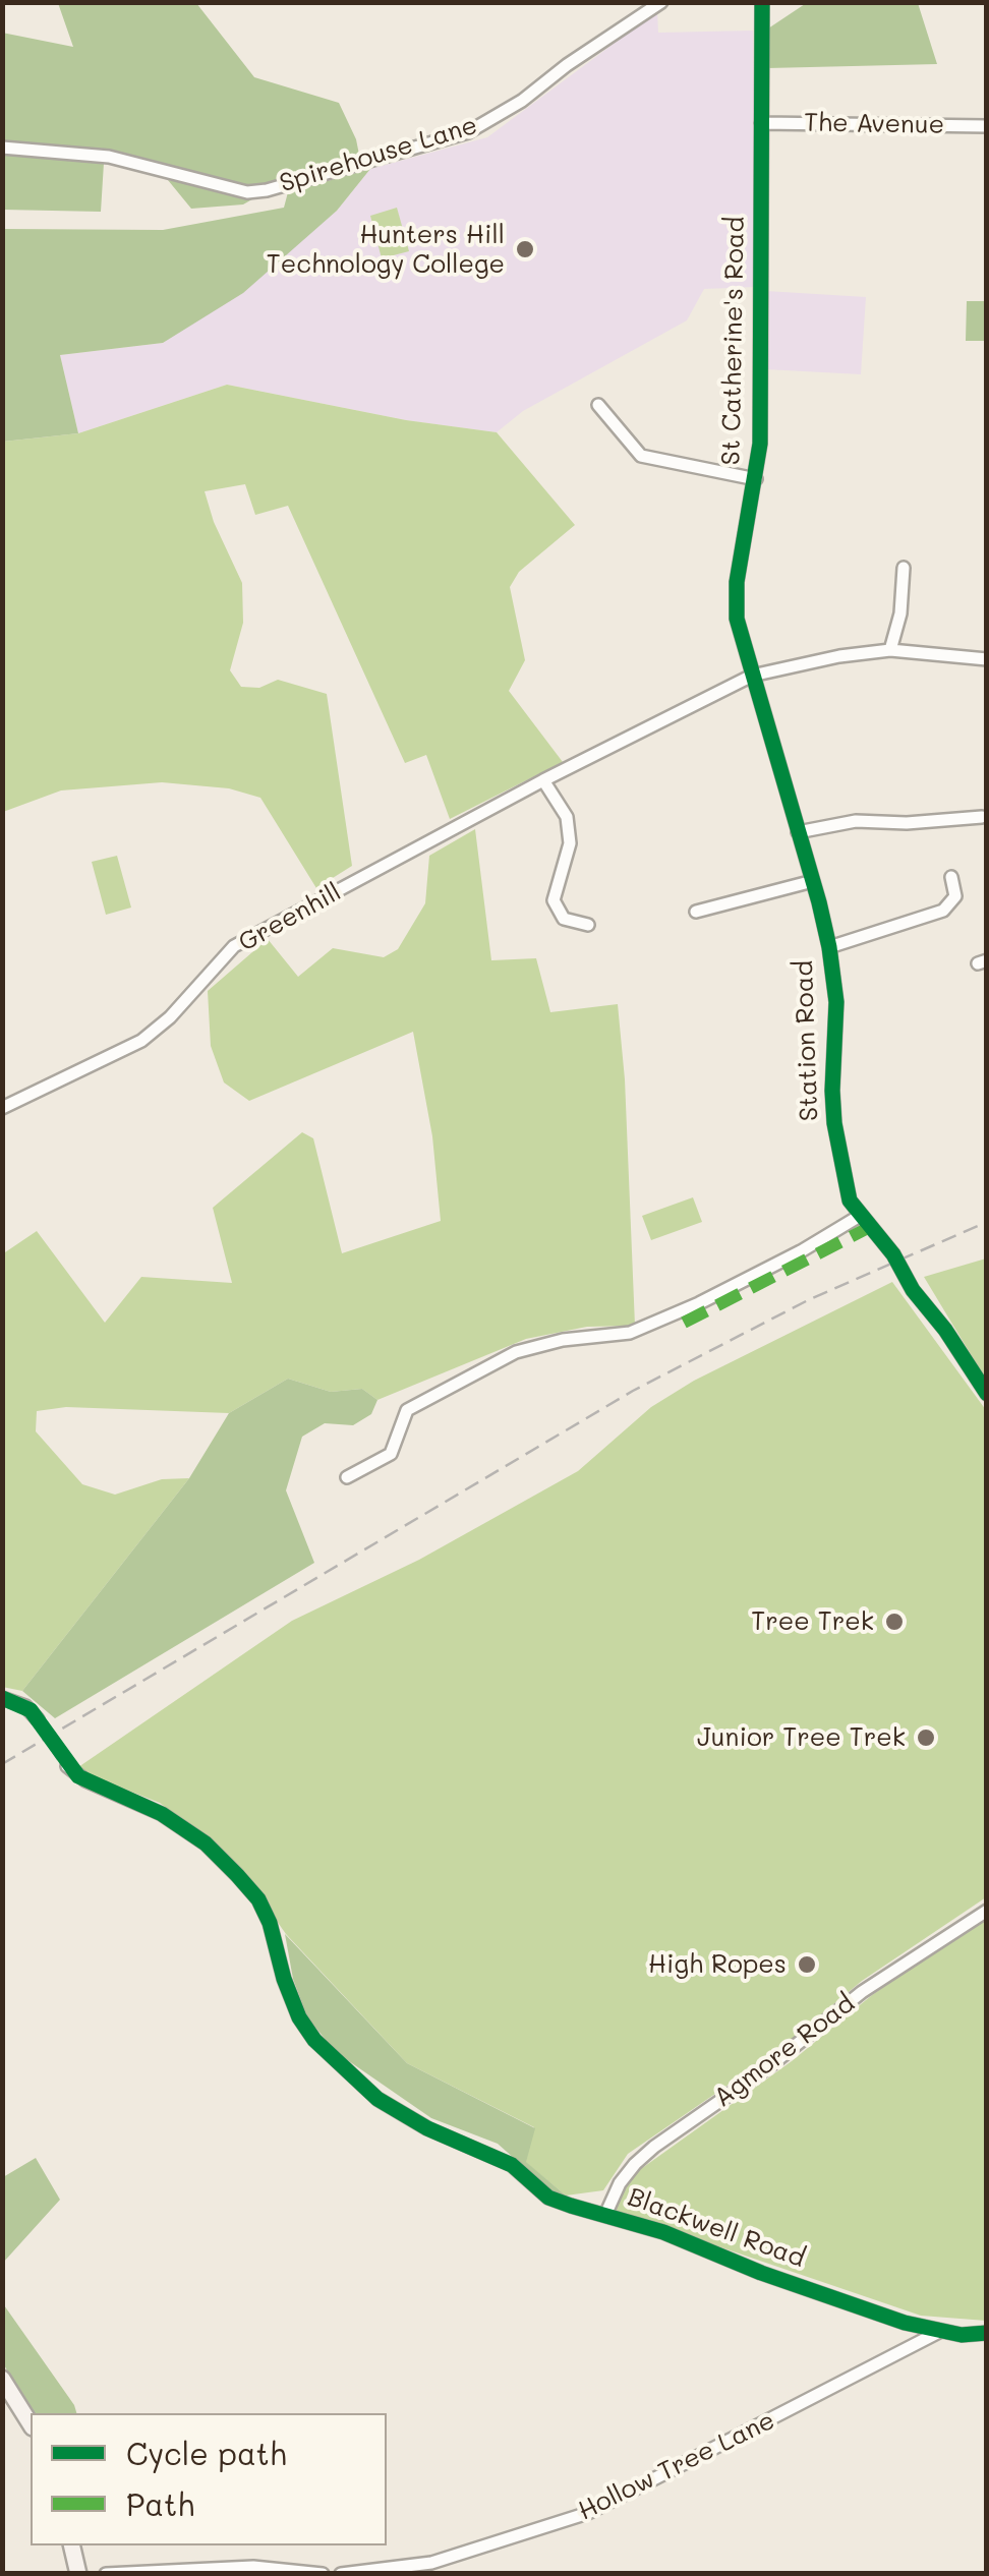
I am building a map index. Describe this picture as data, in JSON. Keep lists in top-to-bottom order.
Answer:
{
  "streets": {
    "street": [
      "The Avenue",
      "Spirehouse Lane",
      "St Catherine's Road",
      "Greenhill",
      "Station Road",
      "Agmore Road",
      "Blackwell Road",
      "Hollow Tree Lane"
    ]
  },
  "crossings": [
    ["The Avenue", "St Catherine's Road"],
    ["St Catherine's Road", "Greenhill"],
    ["St Catherine's Road", "Station Road"],
    ["Greenhill", "Station Road"],
    ["Agmore Road", "Blackwell Road"],
    ["Blackwell Road", "Hollow Tree Lane"]
  ],
  "places": [
    "Hunters Hill Technology College",
    "Tree Trek",
    "Junior Tree Trek",
    "High Ropes"
  ],
  "legend": ["Cycle path", "Path"]
}
